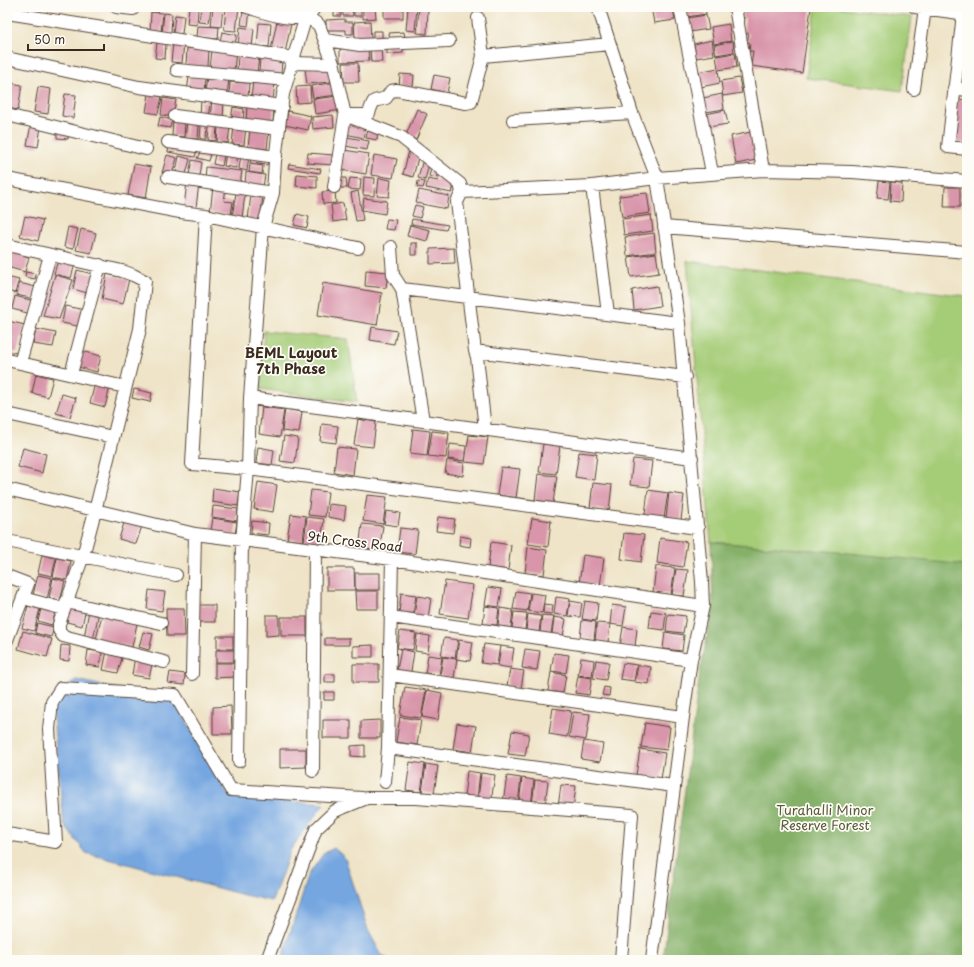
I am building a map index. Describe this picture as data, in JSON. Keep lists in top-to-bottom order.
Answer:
{
  "streets": {
    "street": ["9th Cross Road"]
  },
  "districts": ["BEML Layout 7th Phase"],
  "parks": ["Turahalli Minor Reserve Forest"],
  "scale_bar": "50 m"
}
